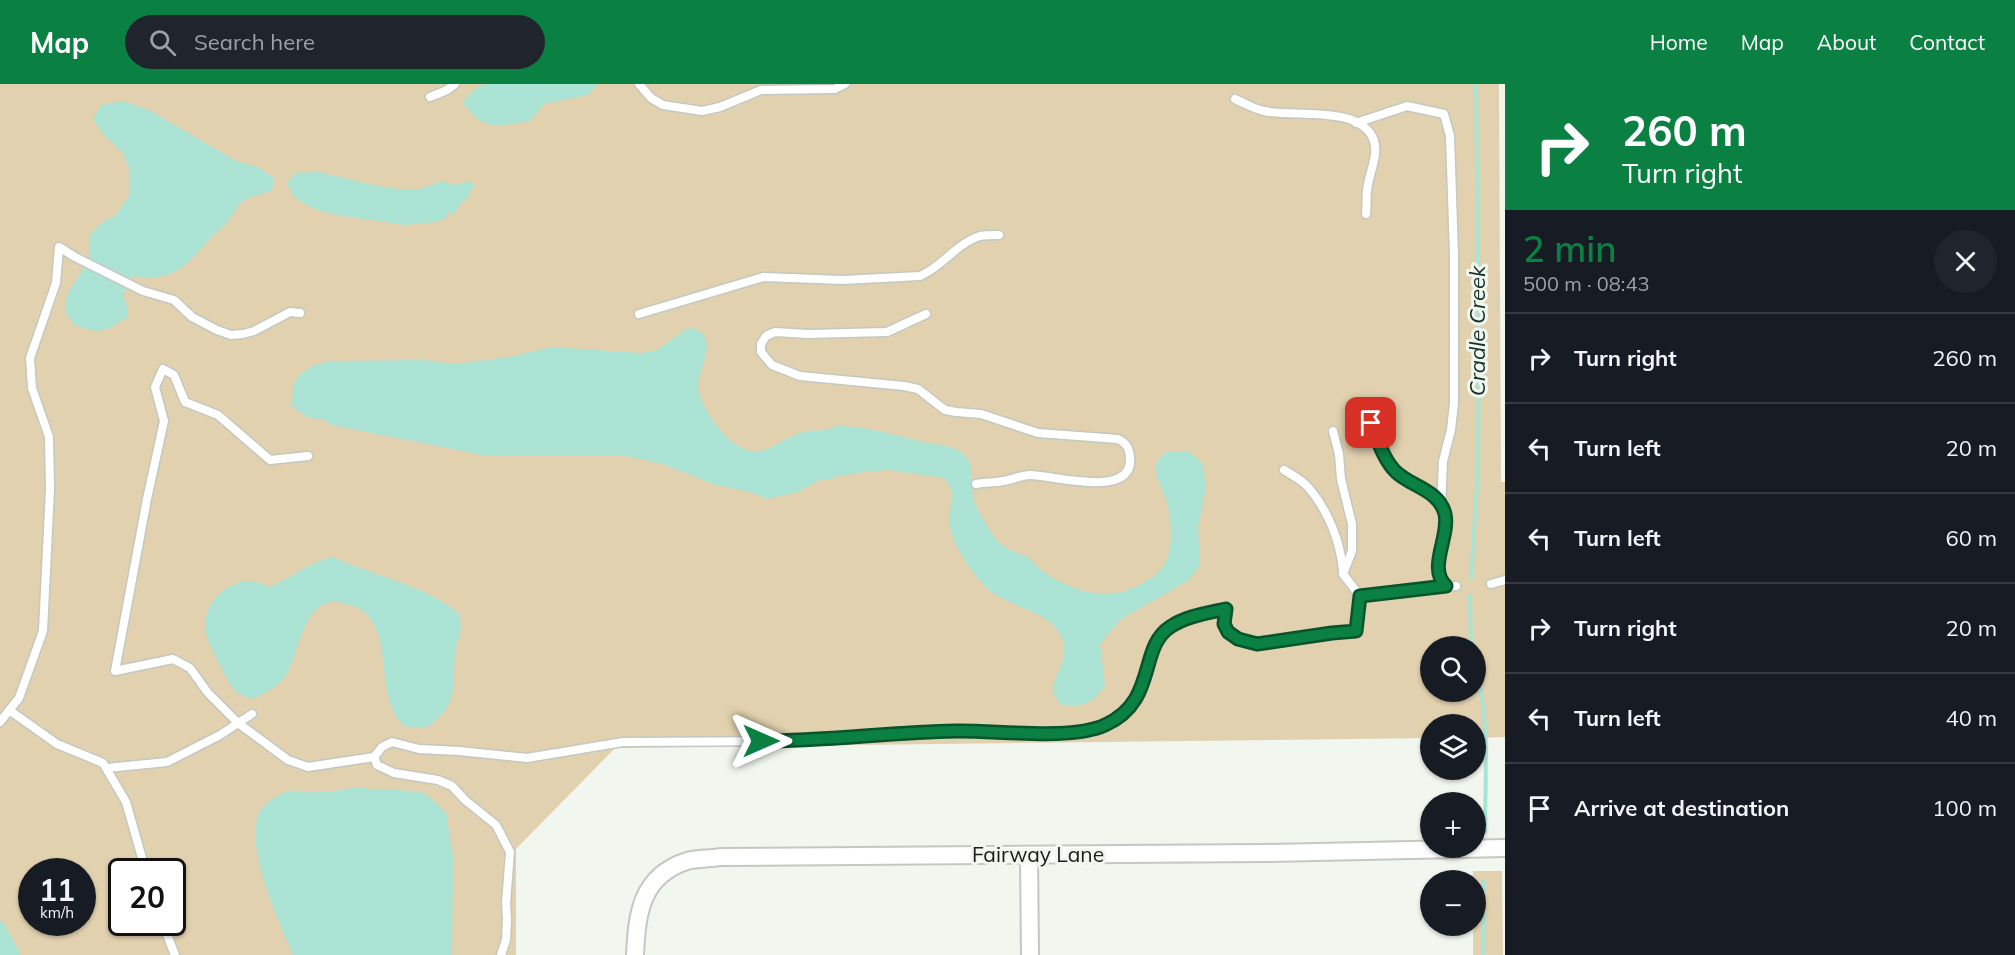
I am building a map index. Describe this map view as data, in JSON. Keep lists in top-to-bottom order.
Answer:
{
  "streets": {
    "street": ["Fairway Lane"]
  },
  "water": ["Cradle Creek"],
  "page": {
    "header": "Map",
    "search": "Search here",
    "nav": [
      "Home",
      "Map",
      "About",
      "Contact"
    ],
    "turn": ["260 m", "Turn right"],
    "heading": ["2 min", "500 m · 08:43"],
    "list": [
      {
        "name": "Turn right",
        "value": "260 m"
      },
      {
        "name": "Turn left",
        "value": "20 m"
      },
      {
        "name": "Turn left",
        "value": "60 m"
      },
      {
        "name": "Turn right",
        "value": "20 m"
      },
      {
        "name": "Turn left",
        "value": "40 m"
      },
      {
        "name": "Arrive at destination",
        "value": "100 m"
      }
    ],
    "map_buttons": ["+", "−"],
    "speed": "11 km/h",
    "limit": "20"
  }
}
